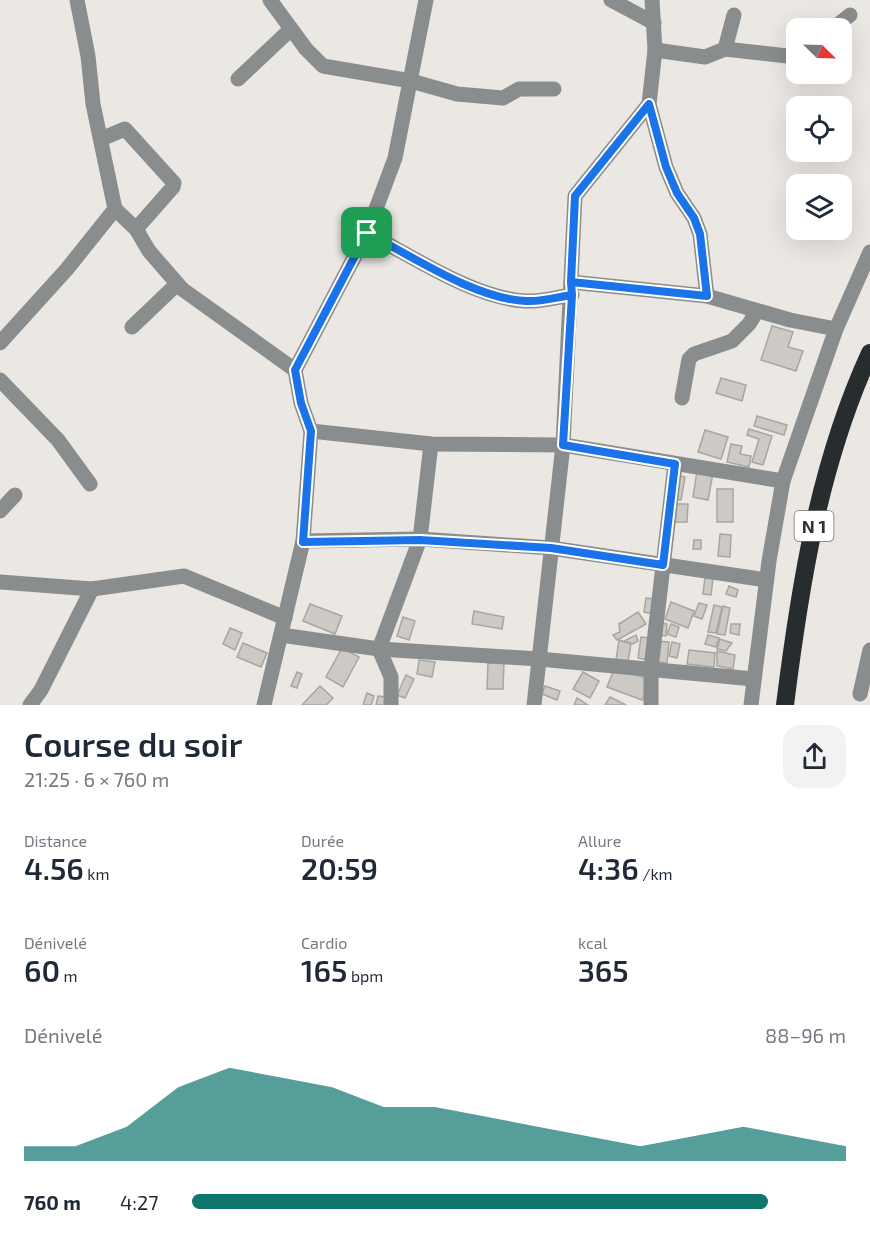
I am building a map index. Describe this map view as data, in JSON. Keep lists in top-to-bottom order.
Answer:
{
  "streets": {
    "highway": ["N 1"]
  },
  "north": "bottom right",
  "page": {
    "heading": ["Course du soir", "21:25 · 6 × 760 m"],
    "stats": [
      ["Distance", "4.56 km"],
      ["Durée", "20:59"],
      ["Allure", "4:36 /km"],
      ["Dénivelé", "60 m"],
      ["Cardio", "165 bpm"],
      ["kcal", "365"]
    ],
    "chart": ["Dénivelé", "88–96 m"],
    "list": [
      {
        "name": "760 m",
        "note": "4:27"
      }
    ]
  }
}
